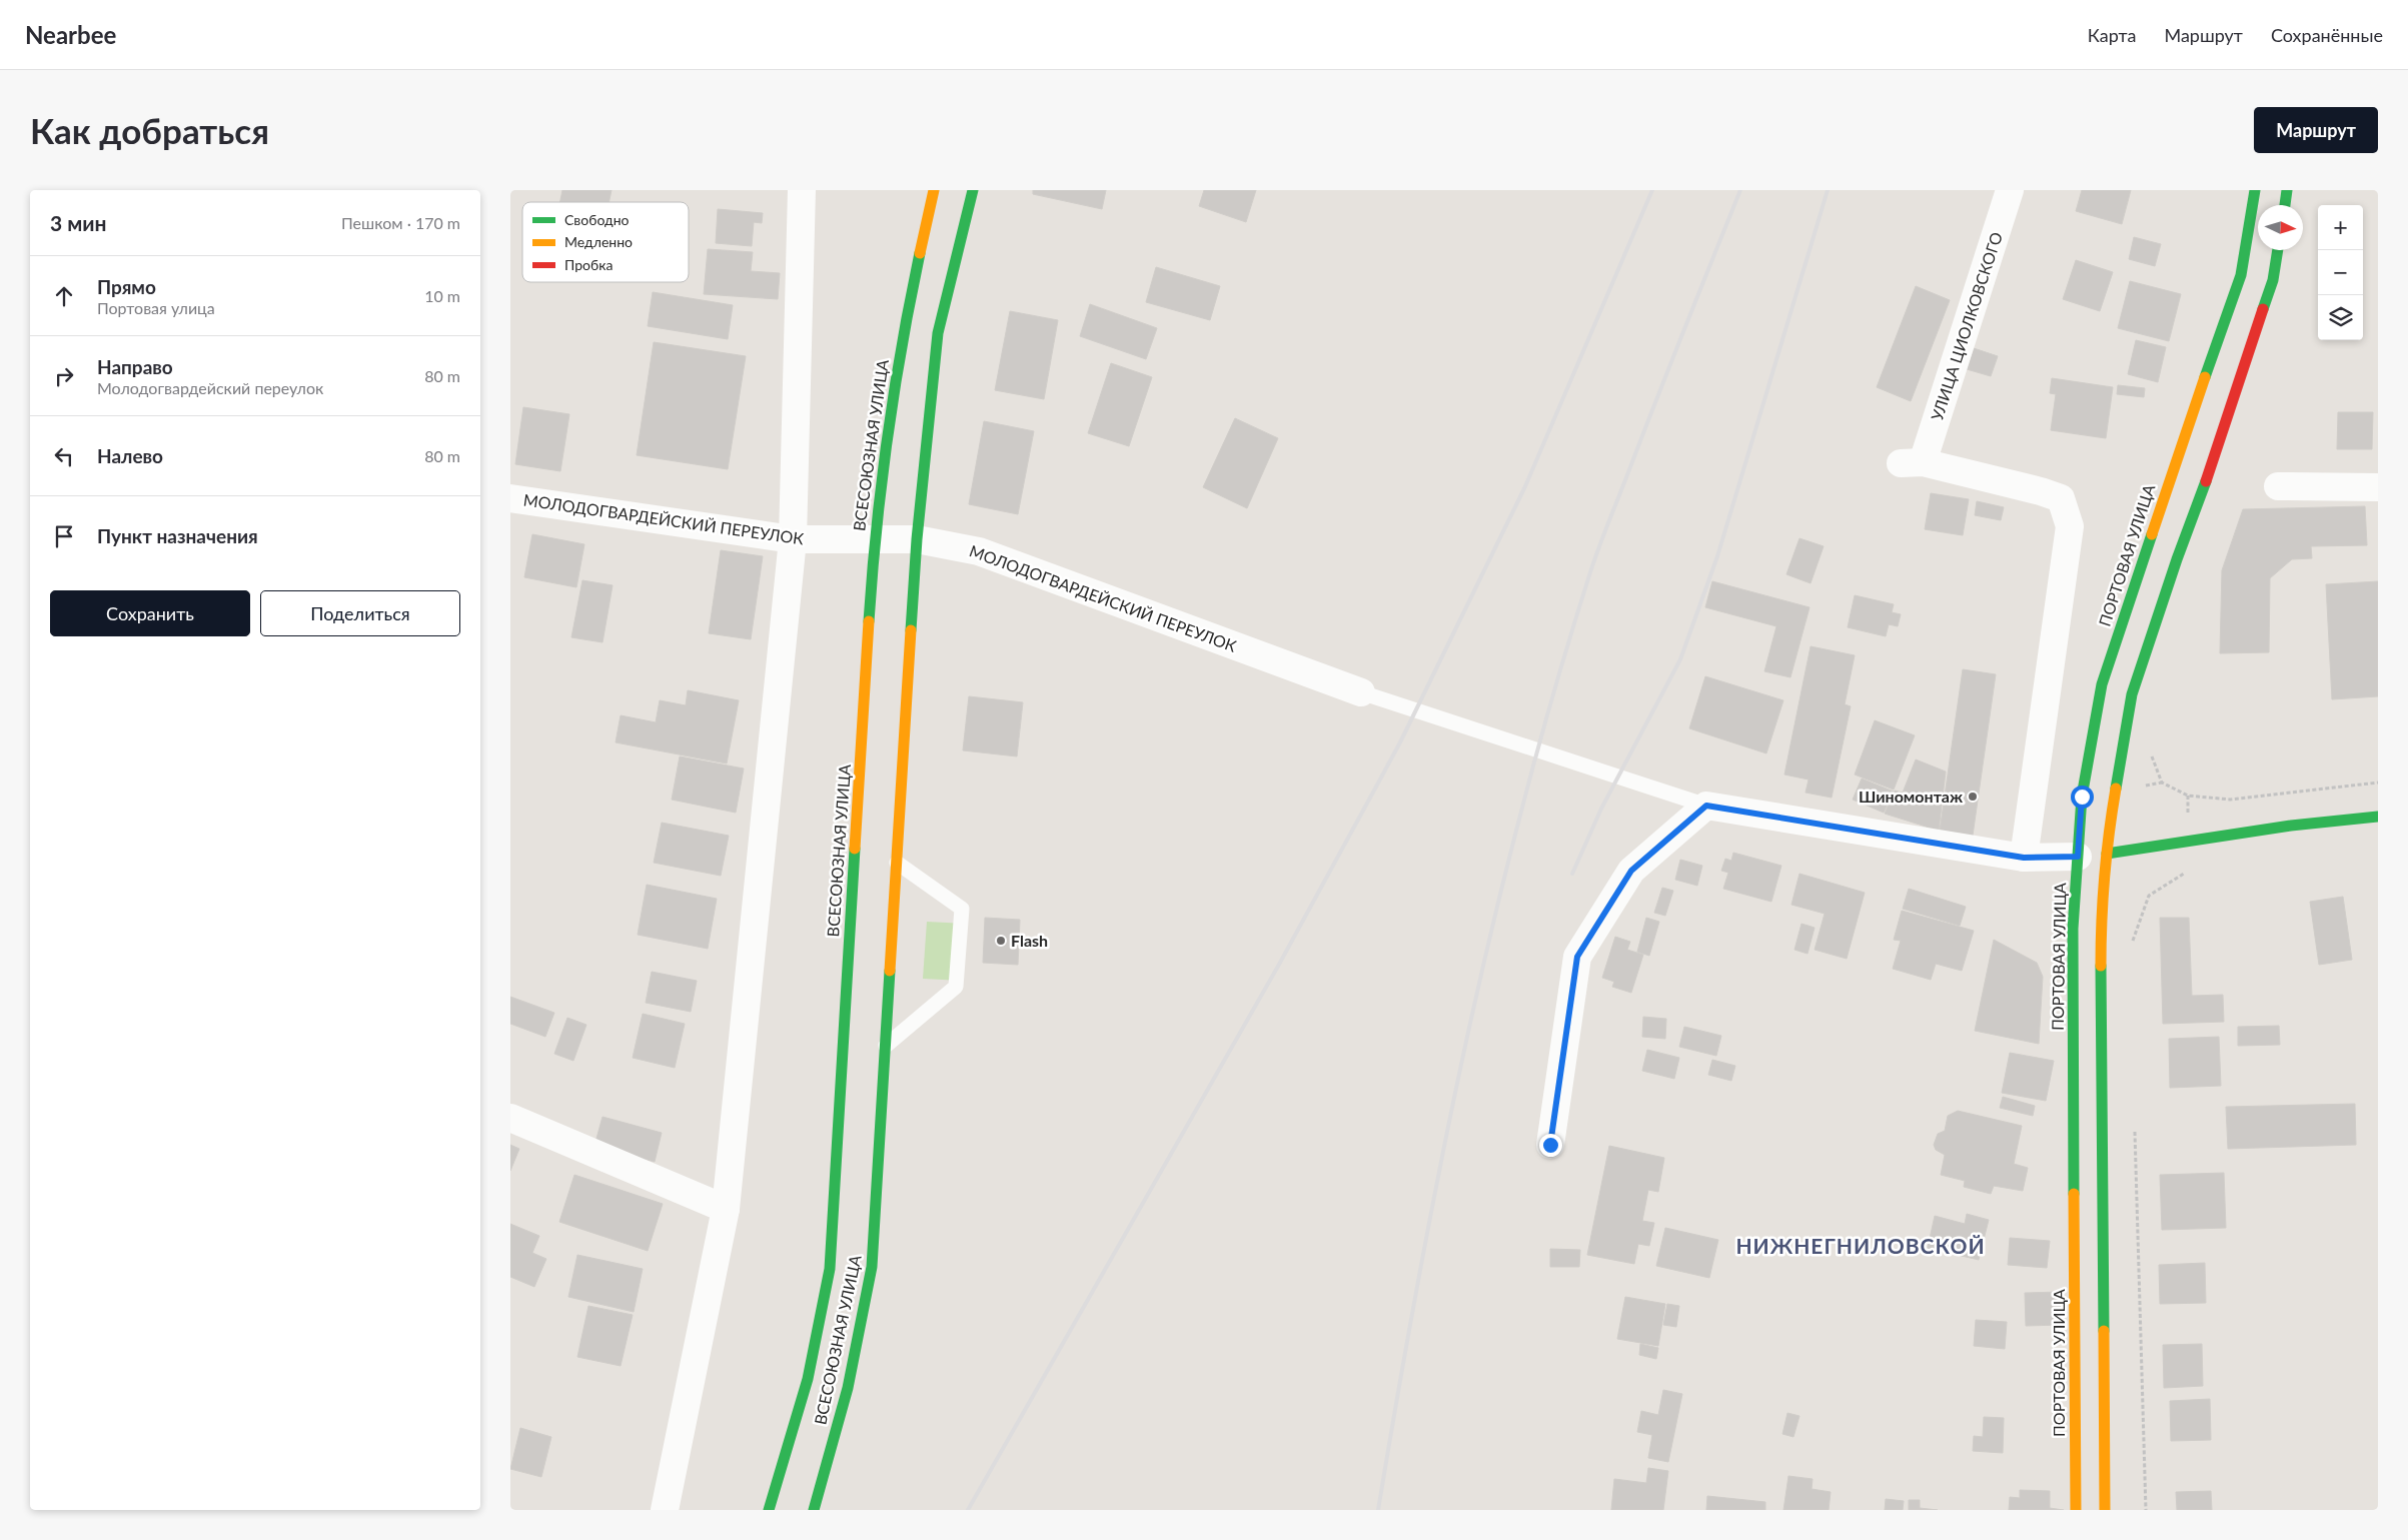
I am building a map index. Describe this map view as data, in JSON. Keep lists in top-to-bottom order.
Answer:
{
  "streets": {
    "main road": ["ВСЕСОЮЗНАЯ УЛИЦА", "ПОРТОВАЯ УЛИЦА"],
    "street": ["УЛИЦА ЦИОЛКОВСКОГО", "МОЛОДОГВАРДЕЙСКИЙ ПЕРЕУЛОК"]
  },
  "crossings": [
    ["ВСЕСОЮЗНАЯ УЛИЦА", "МОЛОДОГВАРДЕЙСКИЙ ПЕРЕУЛОК"]
  ],
  "districts": ["НИЖНЕГНИЛОВСКОЙ"],
  "places": ["Шиномонтаж", "Flash"],
  "legend": ["Свободно", "Медленно", "Пробка"],
  "north": "right",
  "page": {
    "header": "Nearbee",
    "nav": ["Карта", "Маршрут", "Сохранённые"],
    "buttons": [
      "Маршрут",
      ["Сохранить", "Поделиться"]
    ],
    "title": "Как добраться",
    "heading": ["3 мин", "Пешком · 170 m"],
    "map_buttons": ["+", "−"],
    "list": [
      ["Прямо", "Портовая улица", "10 m"],
      ["Направо", "Молодогвардейский переулок", "80 m"],
      ["Налево", "80 m"],
      "Пункт назначения"
    ]
  }
}
